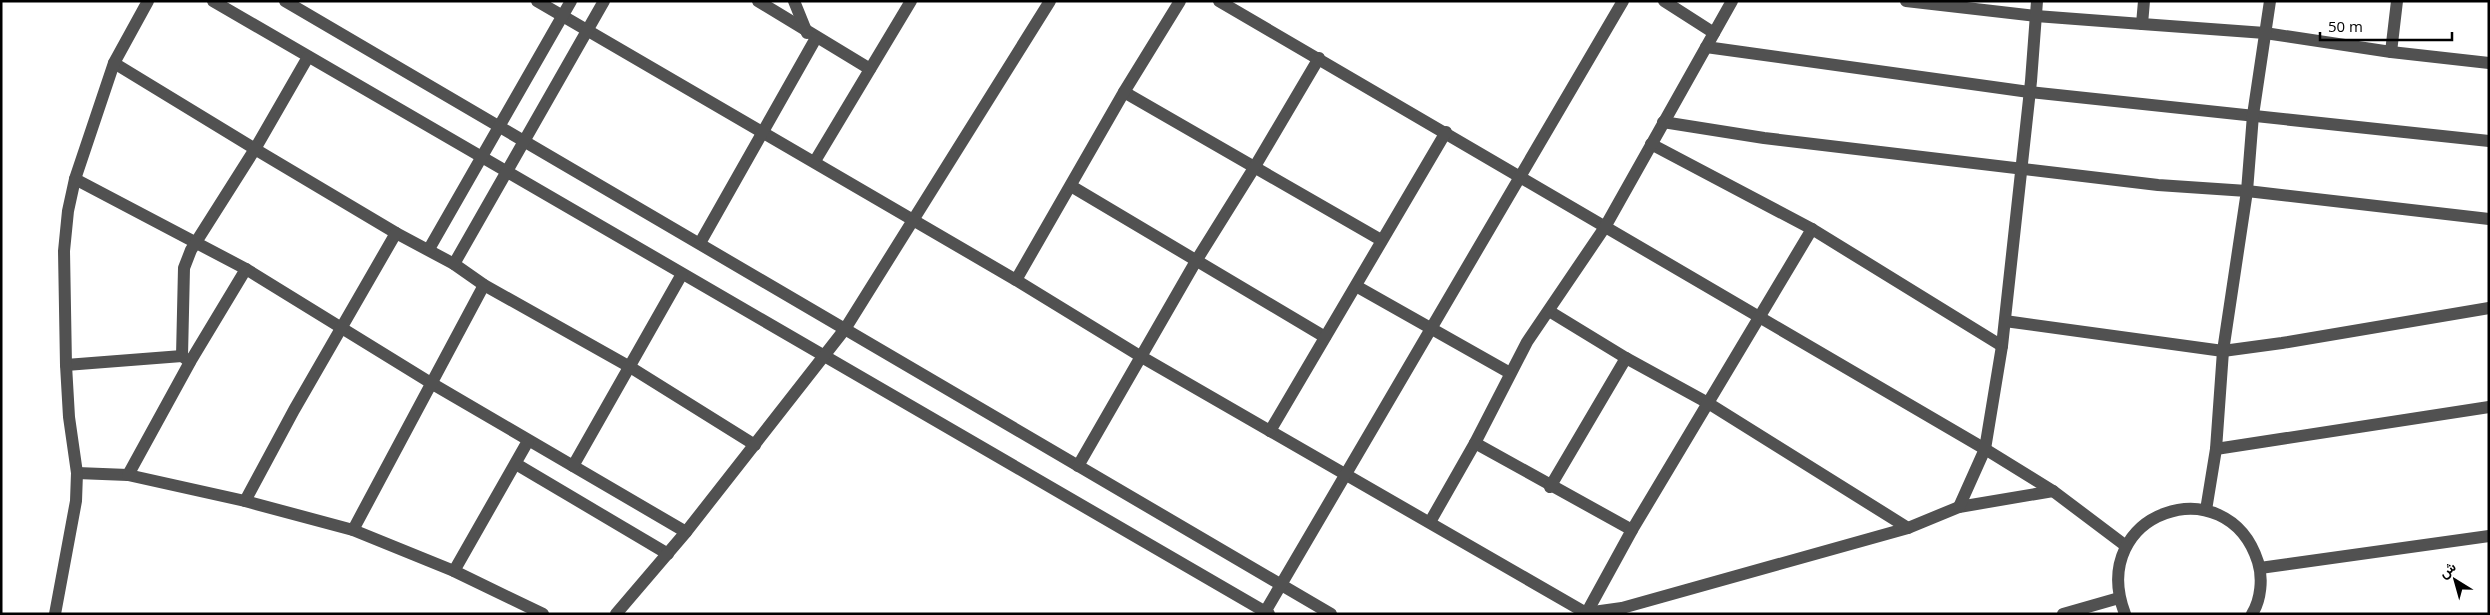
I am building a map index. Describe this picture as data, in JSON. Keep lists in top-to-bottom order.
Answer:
{
  "scale_bar": "50 m",
  "north": "top left"
}
